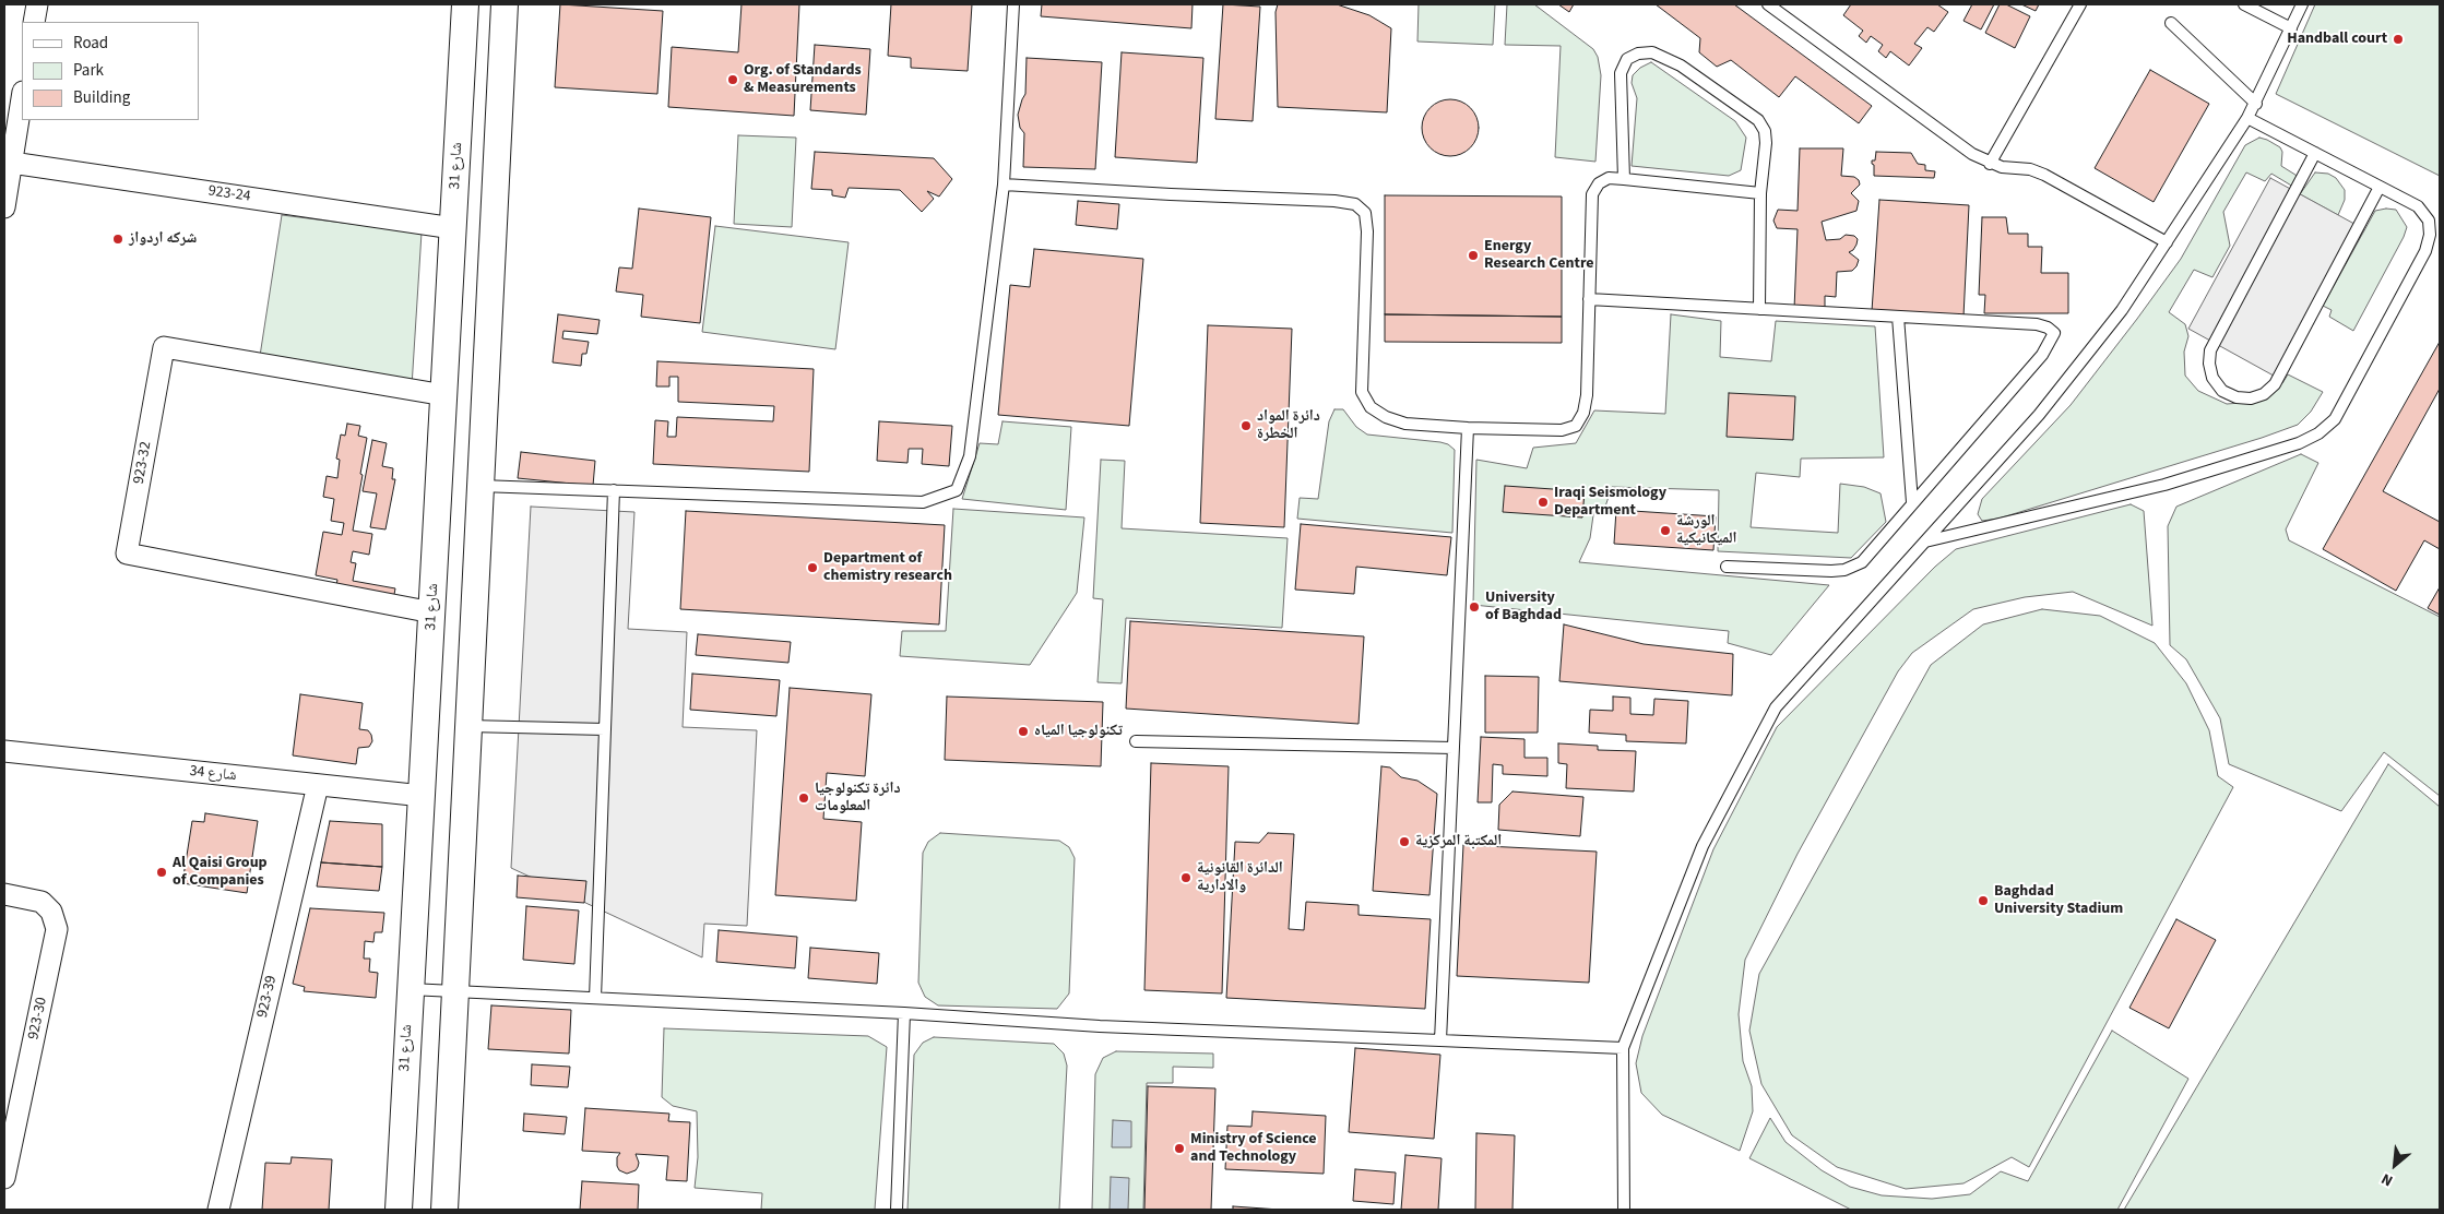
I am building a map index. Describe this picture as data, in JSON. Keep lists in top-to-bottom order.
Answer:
{
  "streets": {
    "street": [
      "شارع 31",
      "923-24",
      "923-32",
      "شارع 34",
      "923-39",
      "923-30"
    ]
  },
  "crossings": [
    ["شارع 31", "923-24"],
    ["شارع 31", "923-32"],
    ["شارع 31", "شارع 34"],
    ["شارع 34", "923-39"]
  ],
  "places": [
    "Handball court",
    "Org. of Standards & Measurements",
    "شركه اردواز",
    "Energy Research Centre",
    "دائرة المواد الخطرة",
    "Iraqi Seismology Department",
    "الورشة الميكانيكية",
    "Department of chemistry research",
    "University of Baghdad",
    "تكنولوجيا المياه",
    "دائرة تكنولوجيا المعلومات",
    "المكتبة المركزية",
    "Al Qaisi Group of Companies",
    "الدائرة القانونية والادارية",
    "Baghdad University Stadium",
    "Ministry of Science and Technology"
  ],
  "legend": ["Road", "Park", "Building"],
  "north": "bottom left"
}
